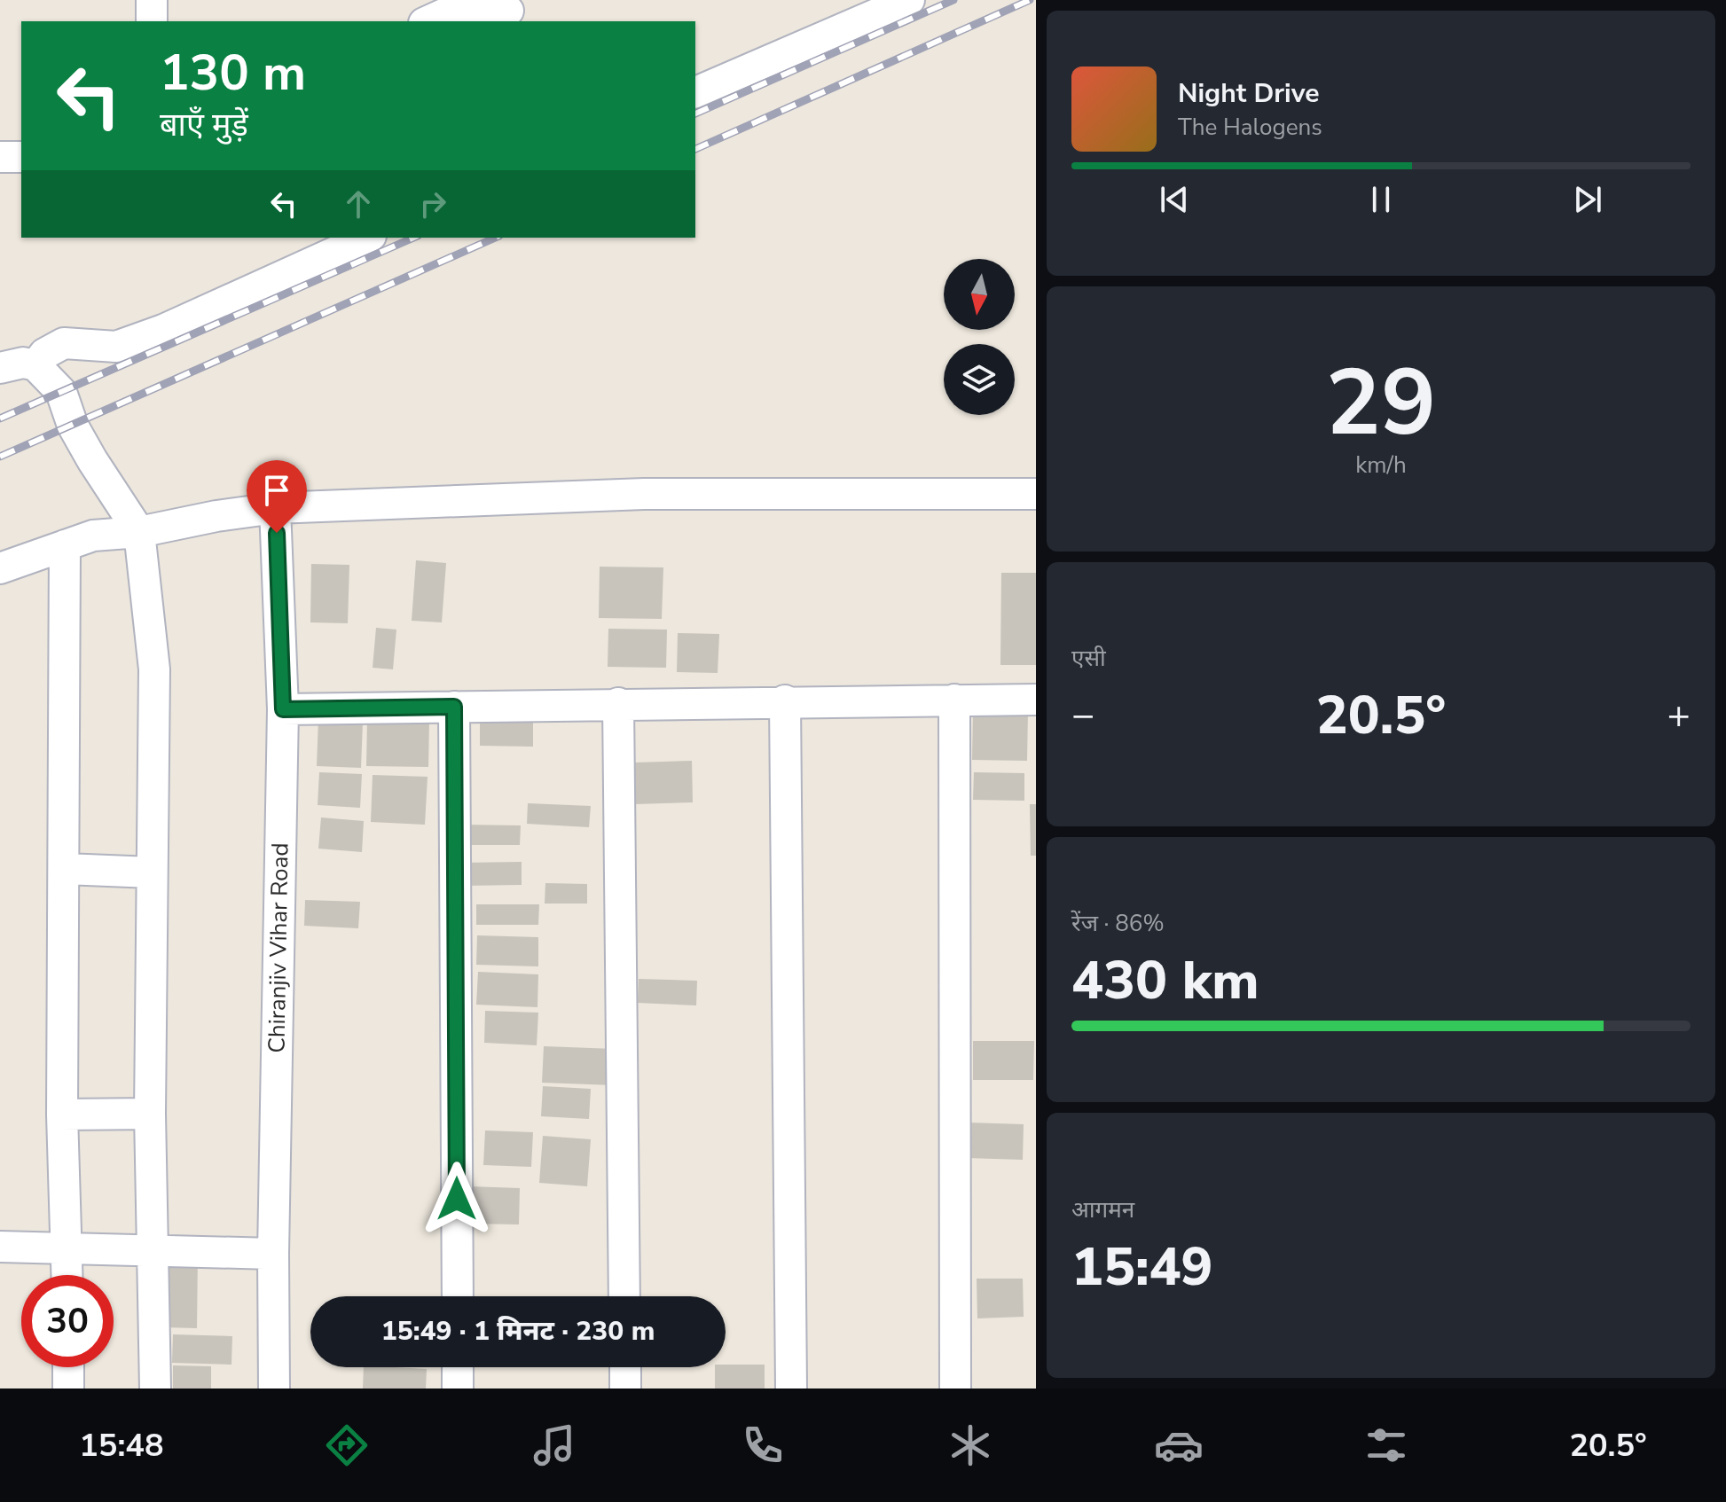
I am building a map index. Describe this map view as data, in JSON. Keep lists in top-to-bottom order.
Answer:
{
  "streets": {
    "street": ["Chiranjiv Vihar Road"]
  },
  "north": "bottom",
  "page": {
    "turn": ["130 m", "बाएँ मुड़ें"],
    "song": ["Night Drive", "The Halogens"],
    "tile": [
      ["29", "km/h"],
      "एसी",
      ["रेंज · 86%", "430 km"],
      ["आगमन", "15:49"]
    ],
    "heat": ["−", "20.5°", "+"],
    "limit": "30",
    "trip": "15:49 · 1 मिनट · 230 m",
    "tabs": ["15:48", "20.5°"]
  }
}
